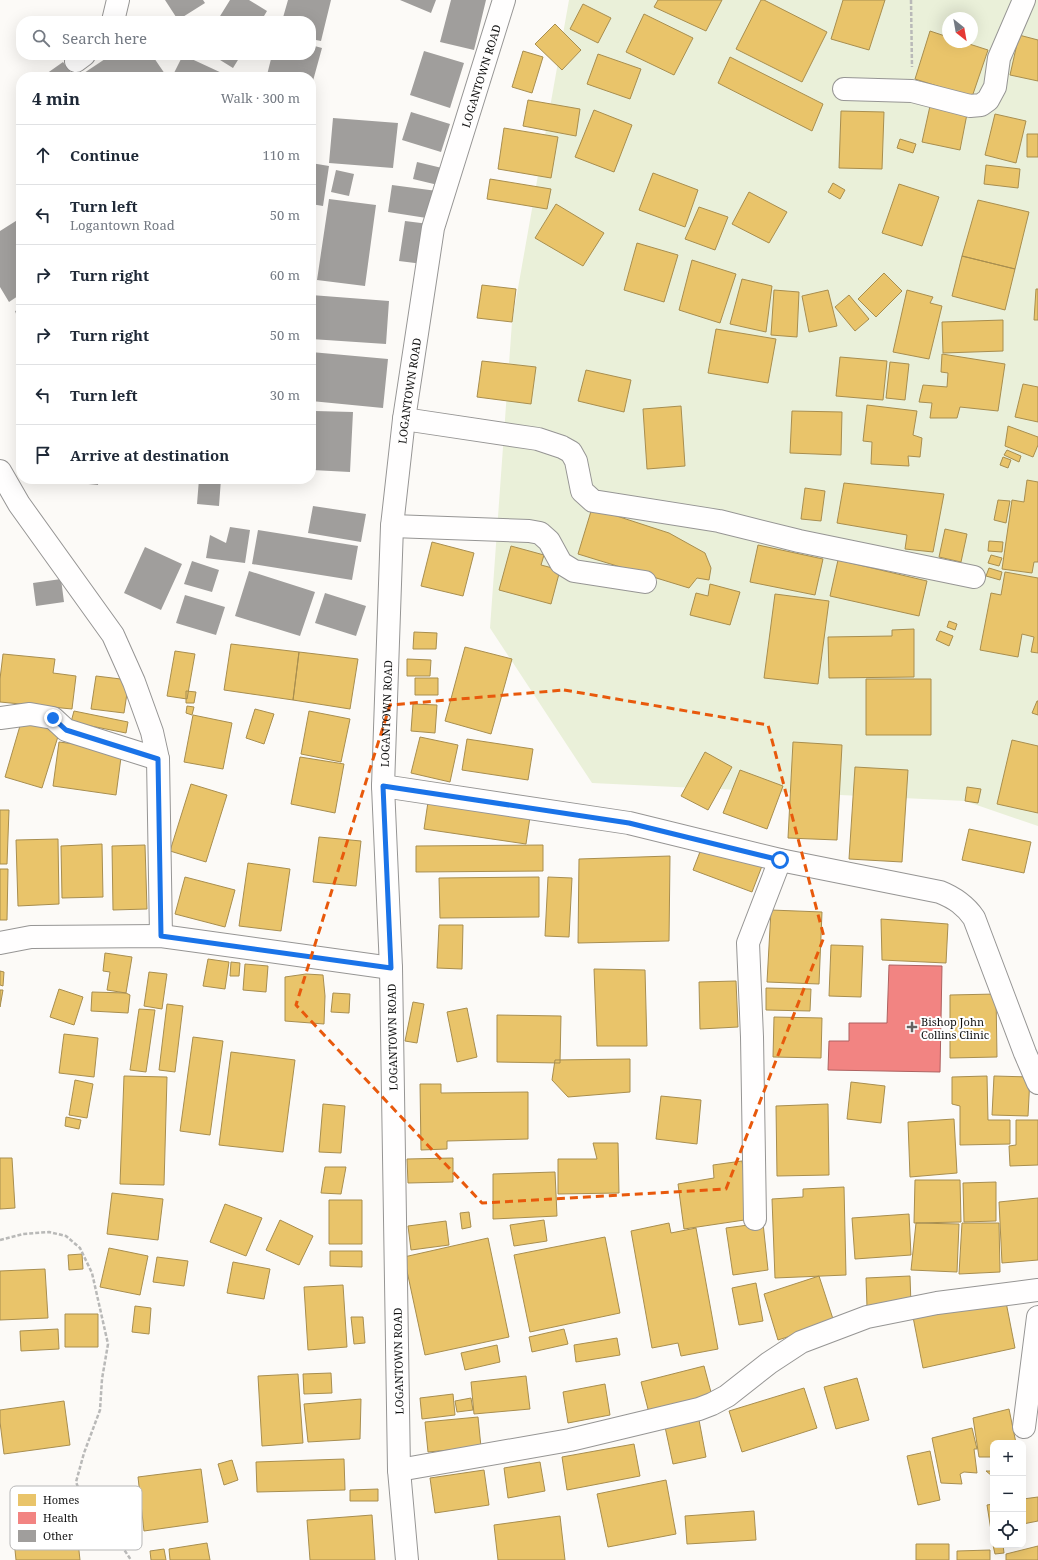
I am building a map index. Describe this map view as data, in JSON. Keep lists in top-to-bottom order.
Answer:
{
  "streets": {
    "street": ["LOGANTOWN ROAD"]
  },
  "places": {
    "health": ["Bishop John Collins Clinic"]
  },
  "legend": ["Homes", "Health", "Other"],
  "north": "bottom right",
  "page": {
    "search": "Search here",
    "heading": ["4 min", "Walk · 300 m"],
    "list": [
      ["Continue", "110 m"],
      ["Turn left", "Logantown Road", "50 m"],
      ["Turn right", "60 m"],
      ["Turn right", "50 m"],
      ["Turn left", "30 m"],
      "Arrive at destination"
    ],
    "map_buttons": ["+", "−"]
  }
}
